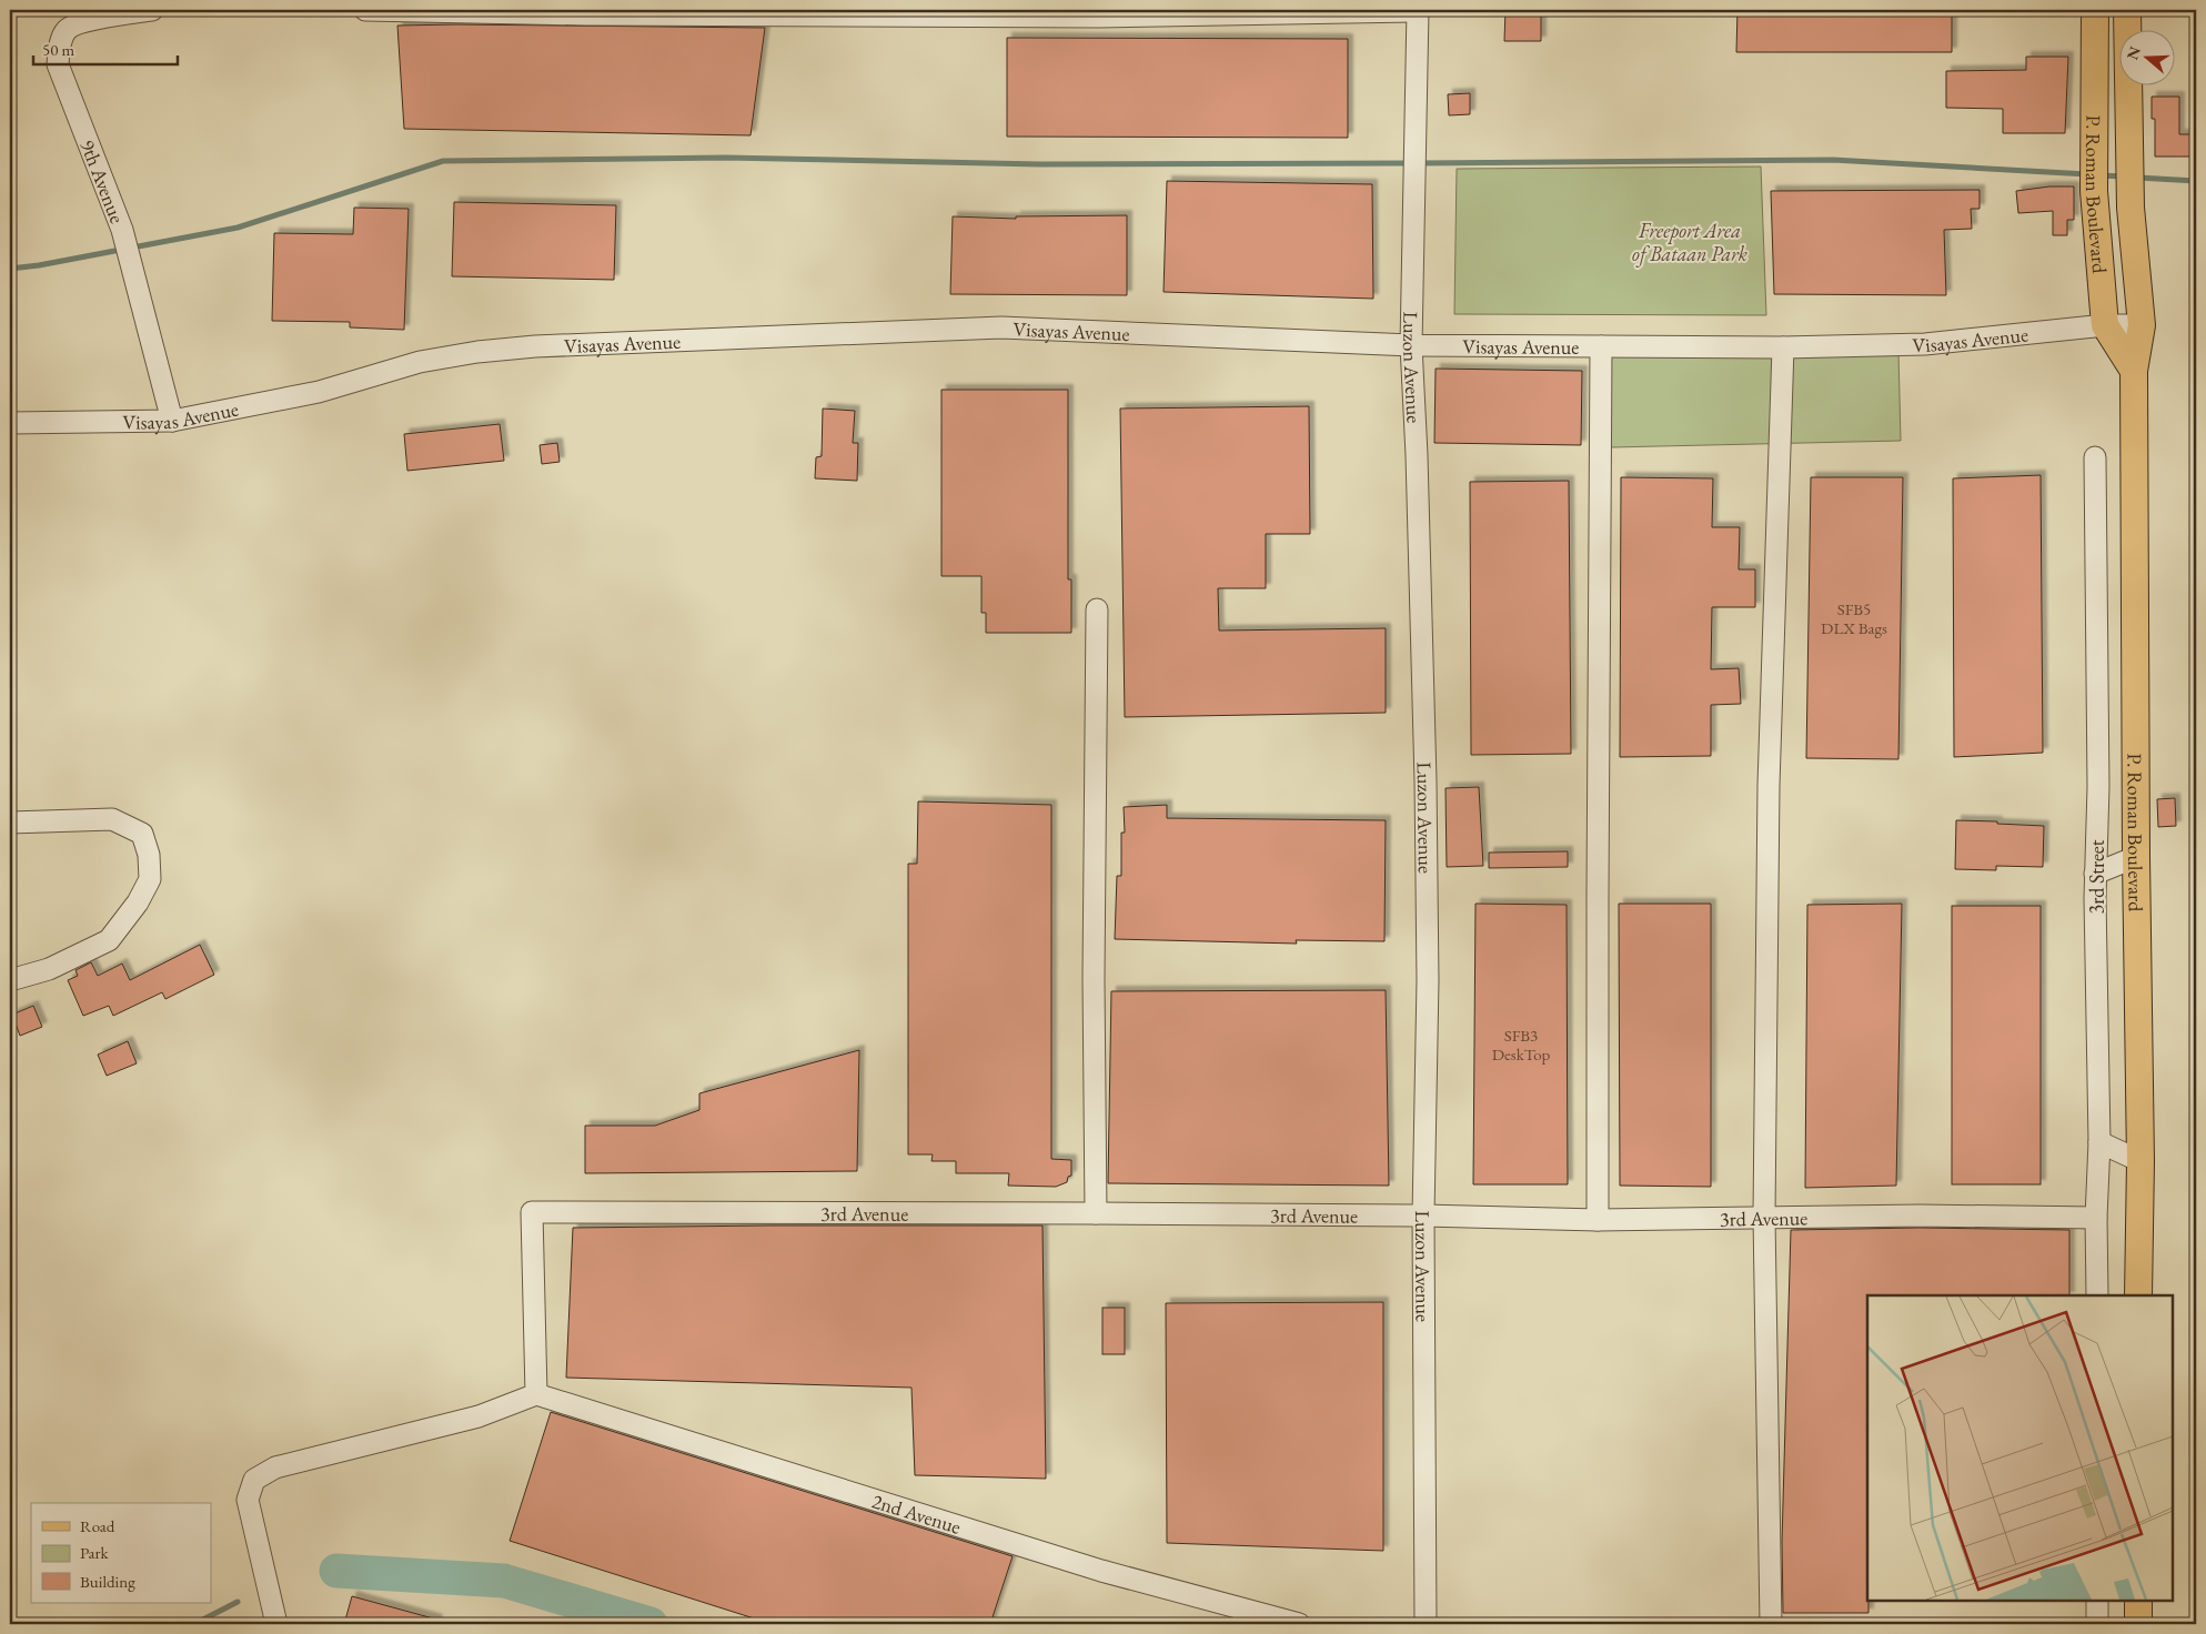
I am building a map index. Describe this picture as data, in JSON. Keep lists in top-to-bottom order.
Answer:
{
  "streets": {
    "main road": ["P. Roman Boulevard"],
    "street": [
      "9th Avenue",
      "Visayas Avenue",
      "Luzon Avenue",
      "3rd Street",
      "3rd Avenue",
      "2nd Avenue"
    ]
  },
  "crossings": [
    ["9th Avenue", "Visayas Avenue"],
    ["P. Roman Boulevard", "Visayas Avenue"],
    ["Visayas Avenue", "Luzon Avenue"],
    ["Luzon Avenue", "3rd Avenue"],
    ["3rd Street", "3rd Avenue"],
    ["3rd Avenue", "2nd Avenue"]
  ],
  "parks": ["Freeport Area of Bataan Park"],
  "house_numbers": ["SFB5 DLX Bags", "SFB3 DeskTop"],
  "legend": ["Road", "Park", "Building"],
  "scale_bar": "50 m",
  "north": "left"
}
